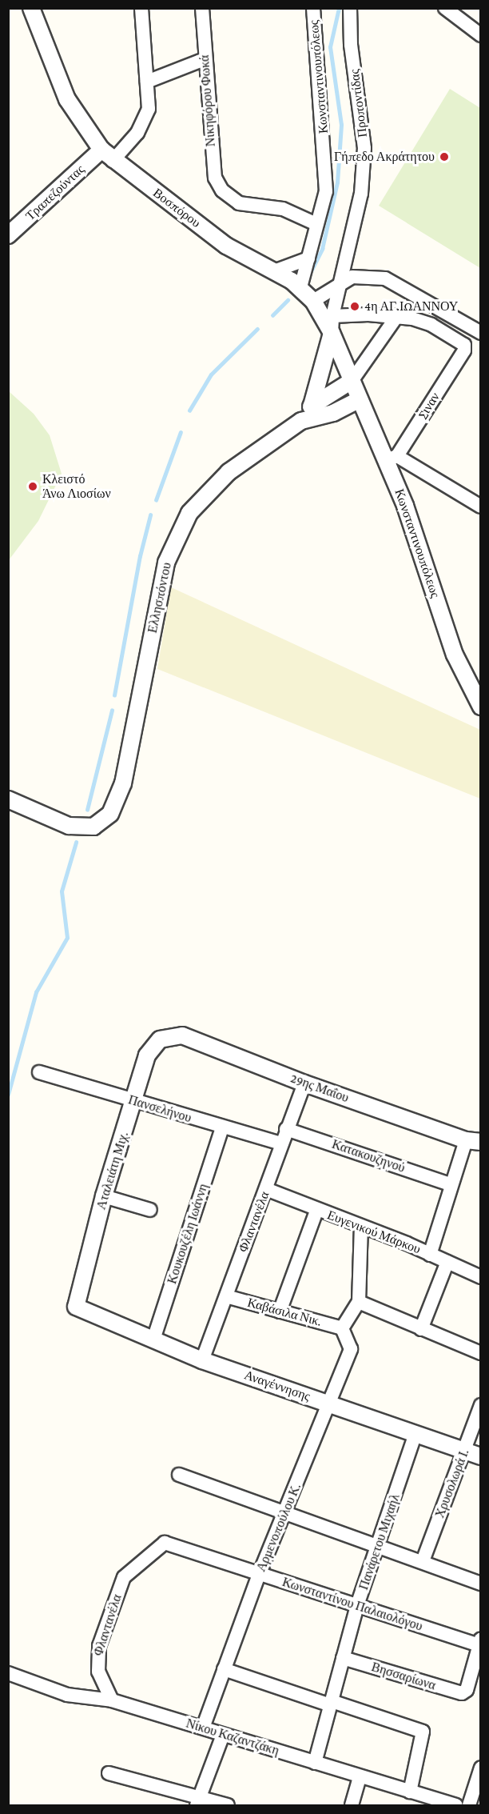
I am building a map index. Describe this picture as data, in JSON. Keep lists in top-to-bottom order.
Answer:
{
  "streets": {
    "street": [
      "Κωνσταντινουπόλεως",
      "Νικηφόρου Φωκά",
      "Προποντίδας",
      "Τραπεζούντας",
      "Βοσπόρου",
      "Σιναν",
      "Ελλησπόντου",
      "29ης Μαΐου",
      "Πανσελήνου",
      "Κατακουζηνού",
      "Αταλειάτη Μιχ.",
      "Φλαντανέλα",
      "Ευγενικού Μάρκου",
      "Κουκουζέλη Ιωάννη",
      "Καβάσιλα Νικ.",
      "Αναγέννησης",
      "Χρυσολωρά Ι.",
      "Αρμενοπούλου Κ.",
      "Πανάρετου Μιχαήλ",
      "Κωνσταντίνου Παλαιολόγου",
      "Βησσαρίωνα",
      "Νίκου Καζαντζάκη"
    ]
  },
  "crossings": [
    ["Κωνσταντινουπόλεως", "Νικηφόρου Φωκά"],
    ["Κωνσταντινουπόλεως", "Βοσπόρου"],
    ["Κωνσταντινουπόλεως", "Σιναν"],
    ["Κωνσταντινουπόλεως", "Ελλησπόντου"],
    ["Προποντίδας", "Βοσπόρου"],
    ["Τραπεζούντας", "Βοσπόρου"],
    ["Βοσπόρου", "Ελλησπόντου"],
    ["29ης Μαΐου", "Αταλειάτη Μιχ."],
    ["29ης Μαΐου", "Φλαντανέλα"],
    ["Πανσελήνου", "Αταλειάτη Μιχ."],
    ["Πανσελήνου", "Φλαντανέλα"],
    ["Πανσελήνου", "Κουκουζέλη Ιωάννη"],
    ["Κατακουζηνού", "Φλαντανέλα"],
    ["Αταλειάτη Μιχ.", "Αναγέννησης"],
    ["Φλαντανέλα", "Ευγενικού Μάρκου"],
    ["Φλαντανέλα", "Καβάσιλα Νικ."],
    ["Φλαντανέλα", "Αναγέννησης"],
    ["Φλαντανέλα", "Κωνσταντίνου Παλαιολόγου"],
    ["Φλαντανέλα", "Νίκου Καζαντζάκη"],
    ["Κουκουζέλη Ιωάννη", "Αναγέννησης"],
    ["Καβάσιλα Νικ.", "Αρμενοπούλου Κ."],
    ["Αναγέννησης", "Χρυσολωρά Ι."],
    ["Αναγέννησης", "Αρμενοπούλου Κ."],
    ["Αναγέννησης", "Πανάρετου Μιχαήλ"],
    ["Αρμενοπούλου Κ.", "Κωνσταντίνου Παλαιολόγου"],
    ["Αρμενοπούλου Κ.", "Νίκου Καζαντζάκη"],
    ["Πανάρετου Μιχαήλ", "Κωνσταντίνου Παλαιολόγου"],
    ["Πανάρετου Μιχαήλ", "Βησσαρίωνα"],
    ["Πανάρετου Μιχαήλ", "Νίκου Καζαντζάκη"],
    ["Κωνσταντίνου Παλαιολόγου", "Βησσαρίωνα"]
  ],
  "places": ["Γήπεδο Ακράτητου", "4η ΑΓ.ΙΩΑΝΝΟΥ", "Κλειστό Άνω Λιοσίων"]
}
